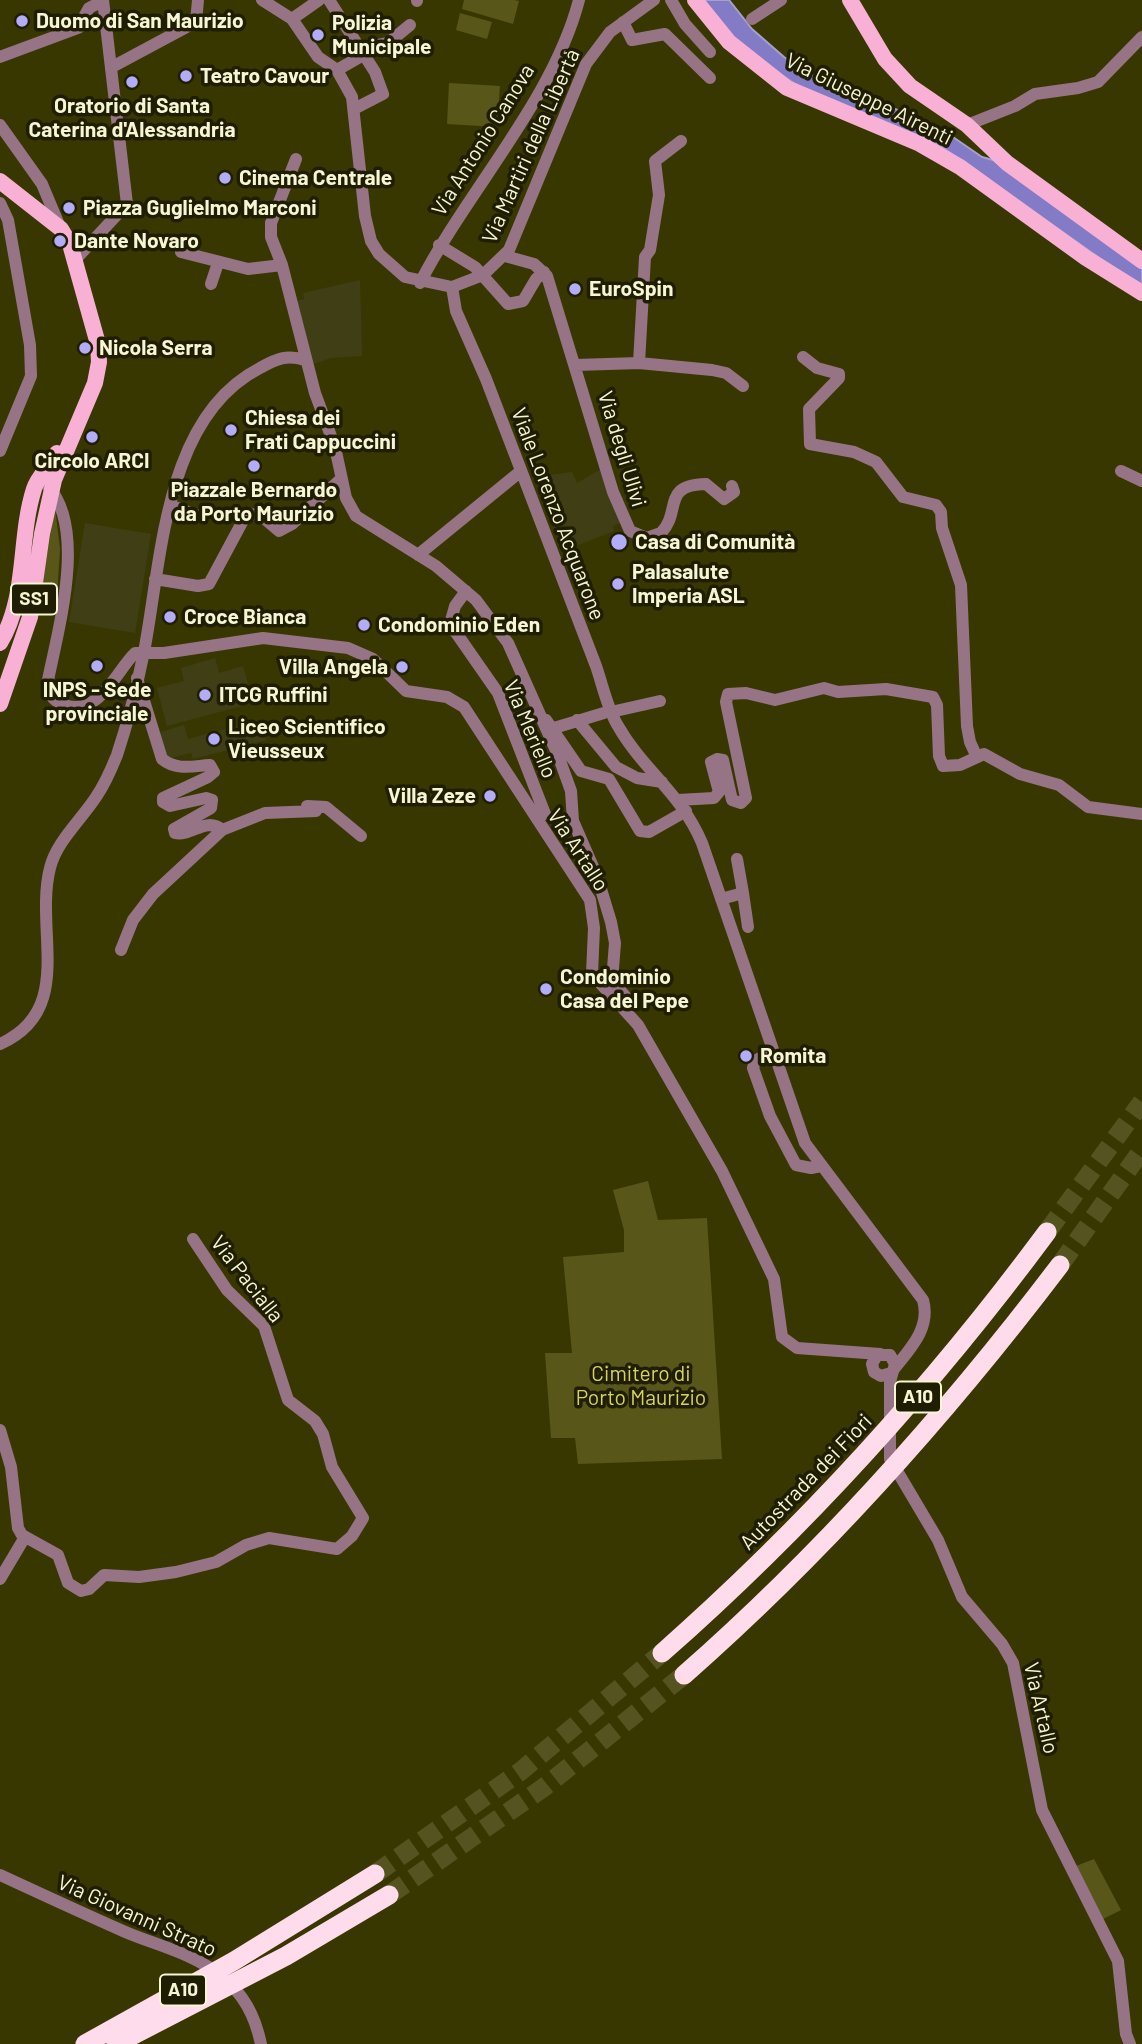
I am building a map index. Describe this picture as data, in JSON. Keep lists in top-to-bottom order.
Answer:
{
  "streets": {
    "highway": ["A10", "Autostrada dei Fiori"],
    "main road": ["Via Giuseppe Airenti", "SS1"],
    "street": [
      "Via Antonio Canova",
      "Via Martiri della Libertà",
      "Via degli Ulivi",
      "Viale Lorenzo Acquarone",
      "Via Meriello",
      "Via Artallo",
      "Via Pacialla",
      "Via Giovanni Strato"
    ]
  },
  "crossings": [
    ["Via Antonio Canova", "Via Martiri della Libertà"],
    ["Via Martiri della Libertà", "Viale Lorenzo Acquarone"]
  ],
  "parks": ["Cimitero di Porto Maurizio"],
  "places": [
    "Duomo di San Maurizio",
    "Polizia Municipale",
    "Teatro Cavour",
    "Oratorio di Santa Caterina d'Alessandria",
    "Cinema Centrale",
    "Piazza Guglielmo Marconi",
    "Dante Novaro",
    "EuroSpin",
    "Nicola Serra",
    "Chiesa dei Frati Cappuccini",
    "Circolo ARCI",
    "Piazzale Bernardo da Porto Maurizio",
    "Casa di Comunità",
    "Palasalute Imperia ASL",
    "Croce Bianca",
    "Condominio Eden",
    "INPS - Sede provinciale",
    "Villa Angela",
    "ITCG Ruffini",
    "Liceo Scientifico Vieusseux",
    "Villa Zeze",
    "Condominio Casa del Pepe",
    "Romita"
  ]
}
